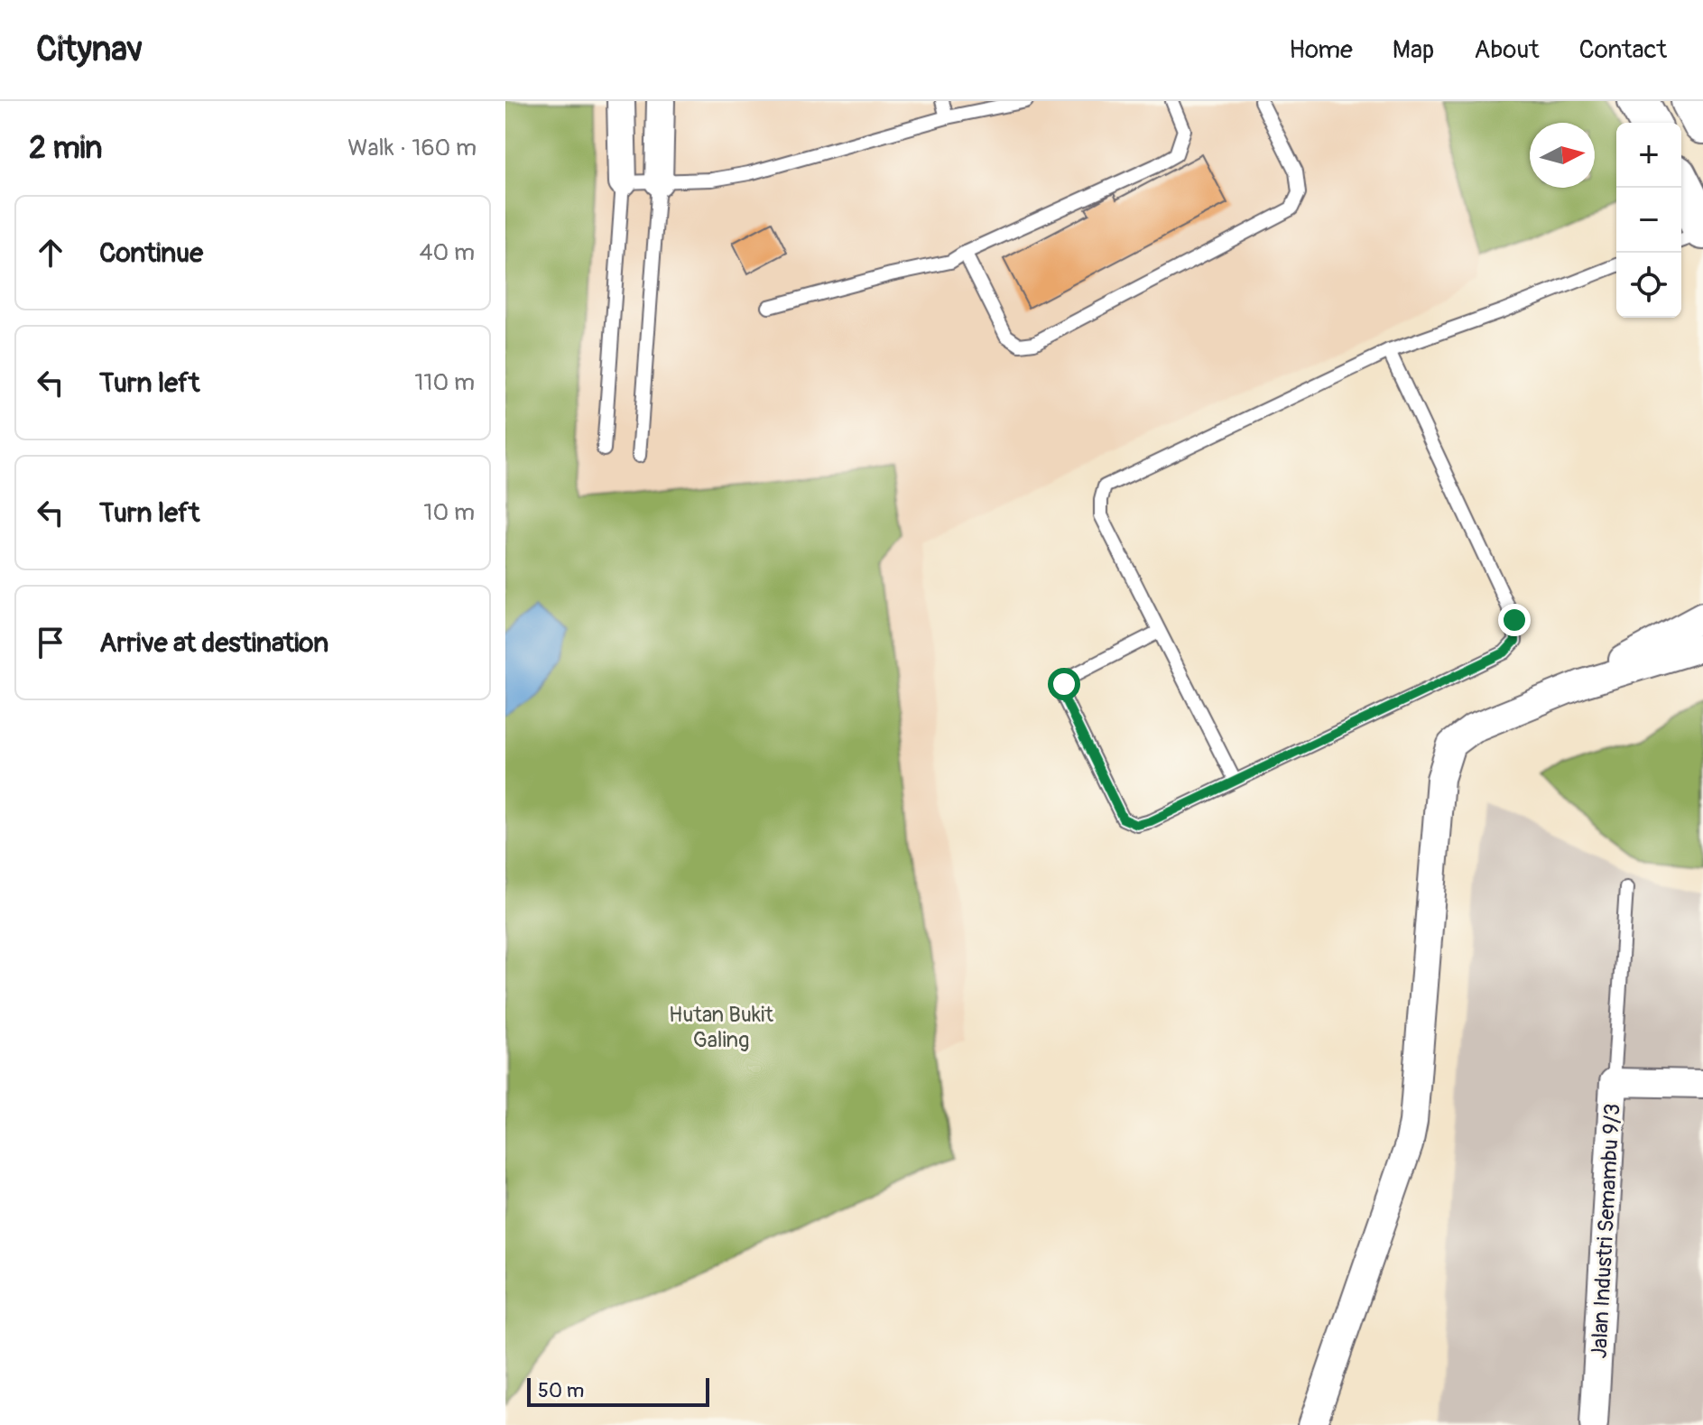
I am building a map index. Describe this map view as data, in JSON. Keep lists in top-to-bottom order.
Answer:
{
  "streets": {
    "street": ["Jalan Industri Semambu 9/3"]
  },
  "parks": ["Hutan Bukit Galing"],
  "scale_bar": "50 m",
  "north": "right",
  "page": {
    "header": "Citynav",
    "nav": [
      "Home",
      "Map",
      "About",
      "Contact"
    ],
    "heading": ["2 min", "Walk · 160 m"],
    "map_buttons": ["+", "−"],
    "list": [
      ["Continue", "40 m"],
      ["Turn left", "110 m"],
      ["Turn left", "10 m"],
      "Arrive at destination"
    ],
    "scale": "50 m"
  }
}
